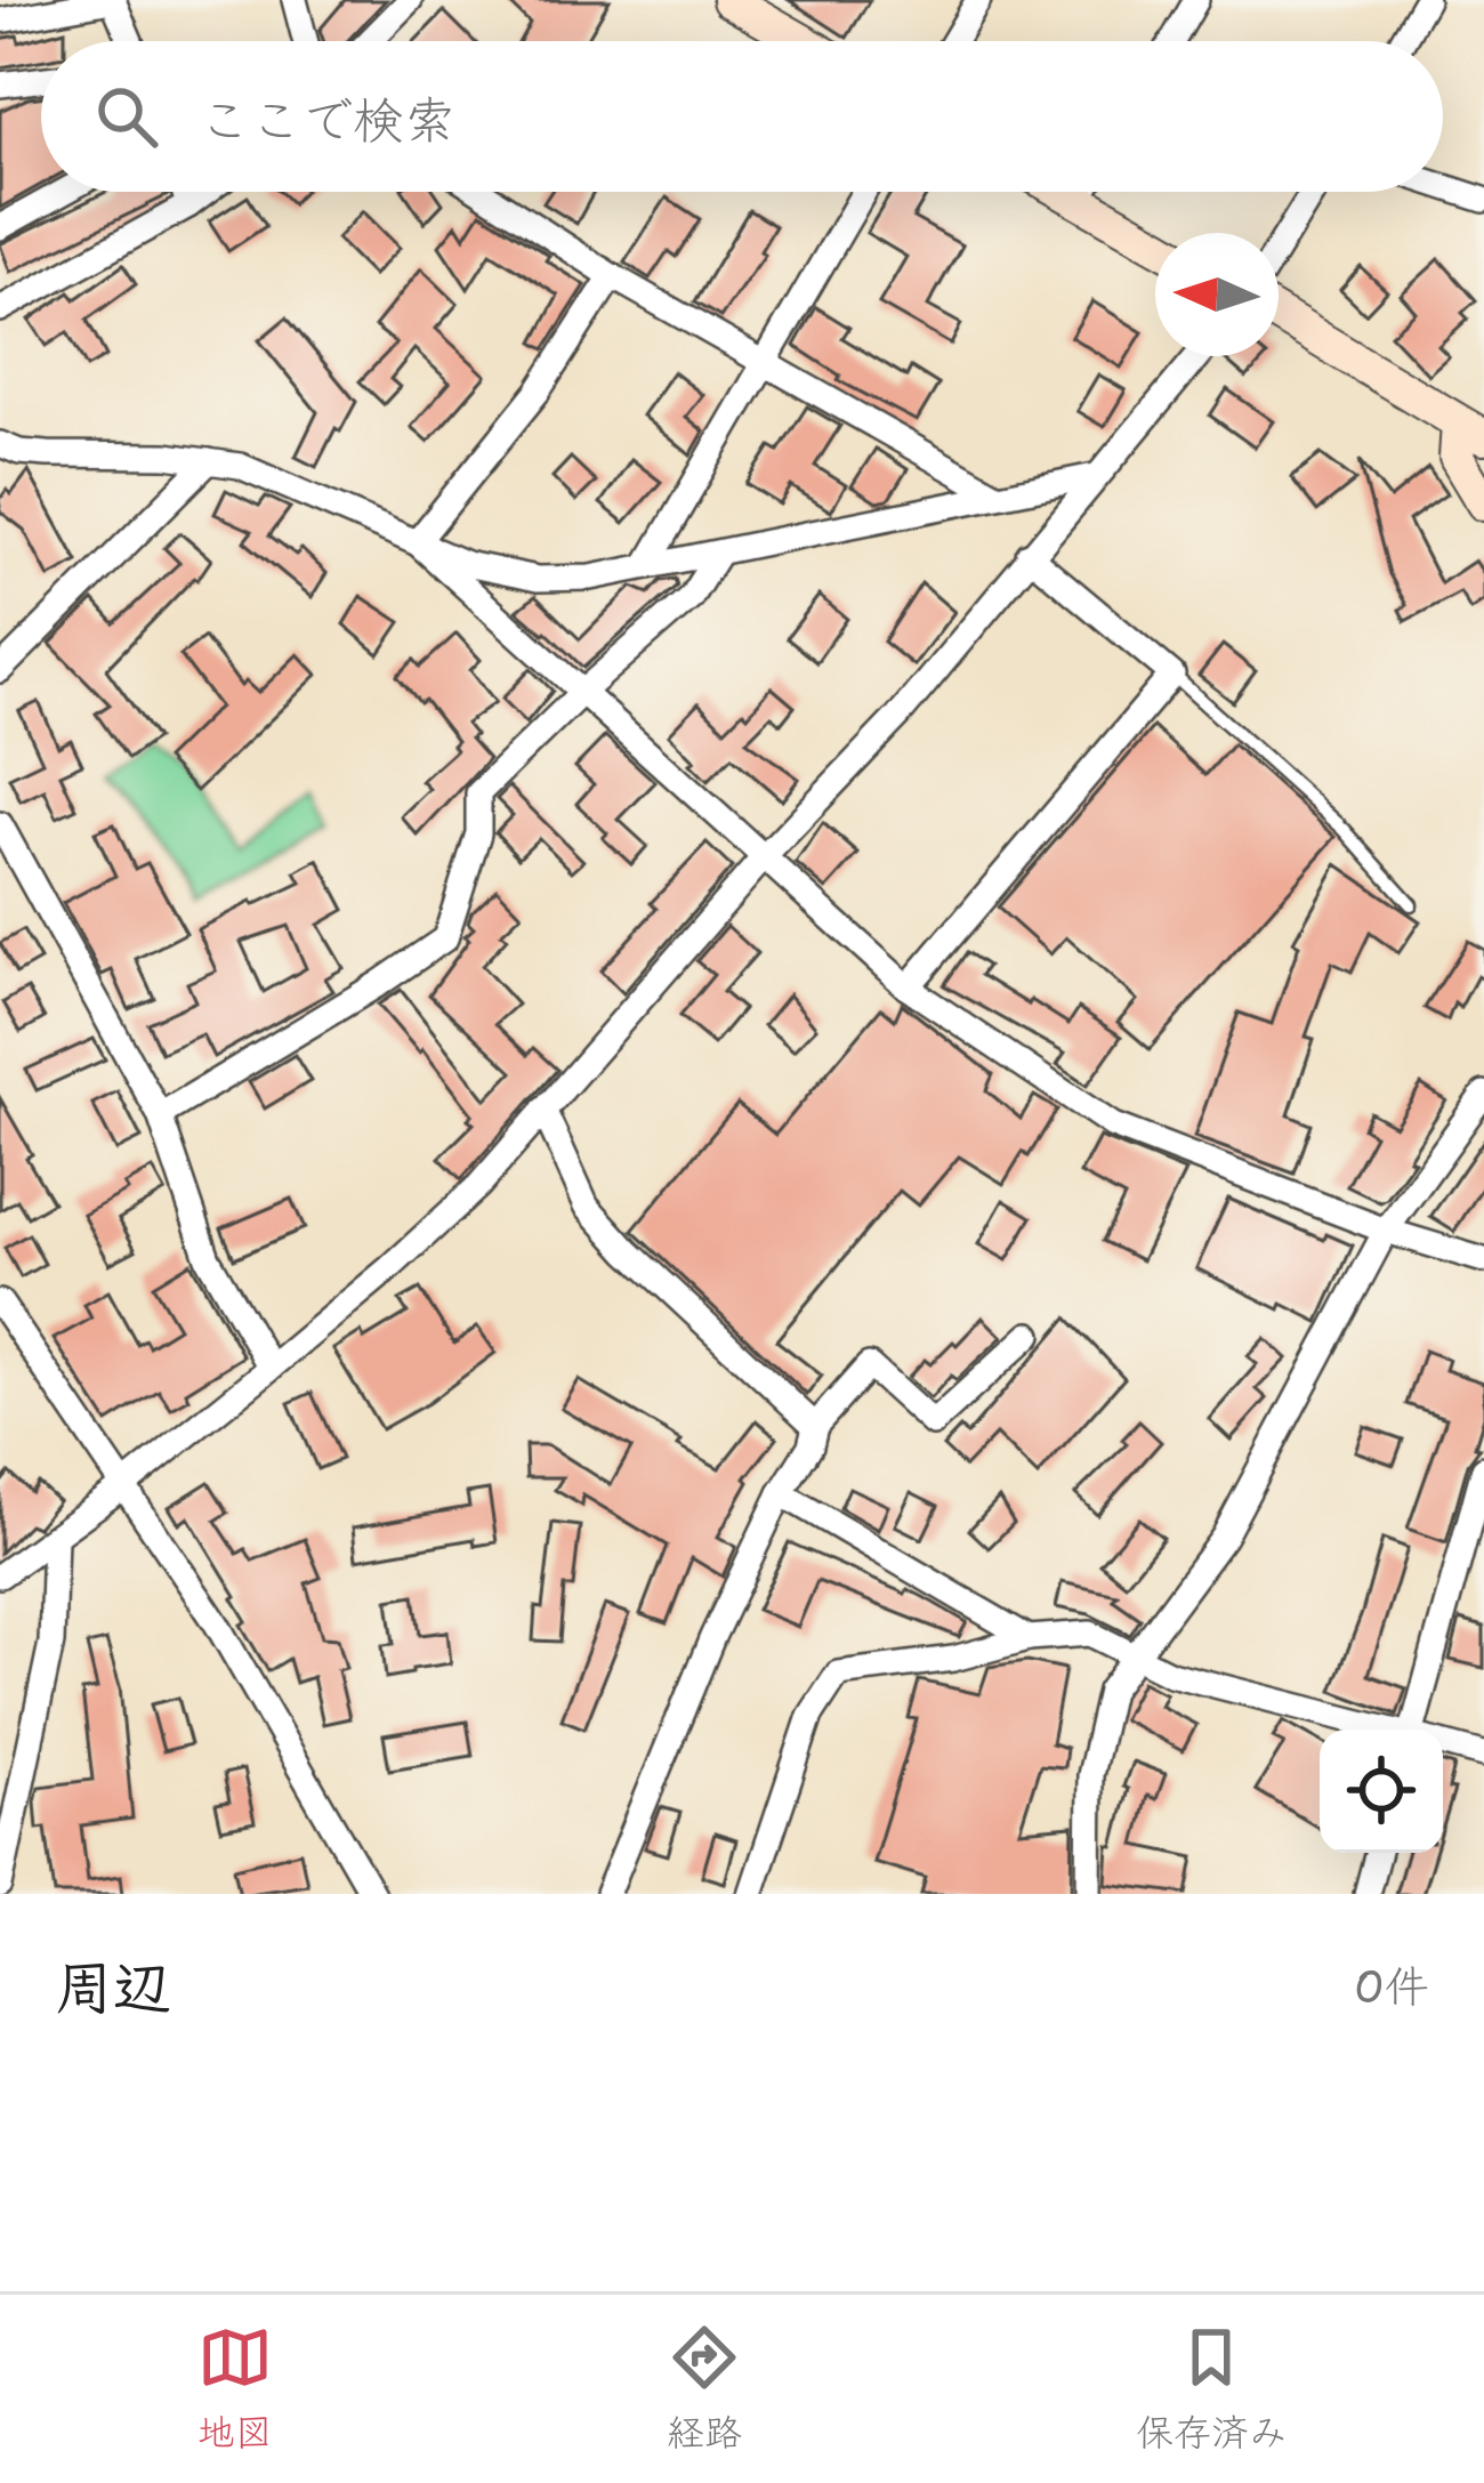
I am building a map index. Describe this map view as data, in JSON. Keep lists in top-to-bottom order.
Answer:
{
  "north": "left",
  "page": {
    "search": "ここで検索",
    "heading": ["周辺", "0件"],
    "nav": ["地図", "経路", "保存済み"]
  }
}
